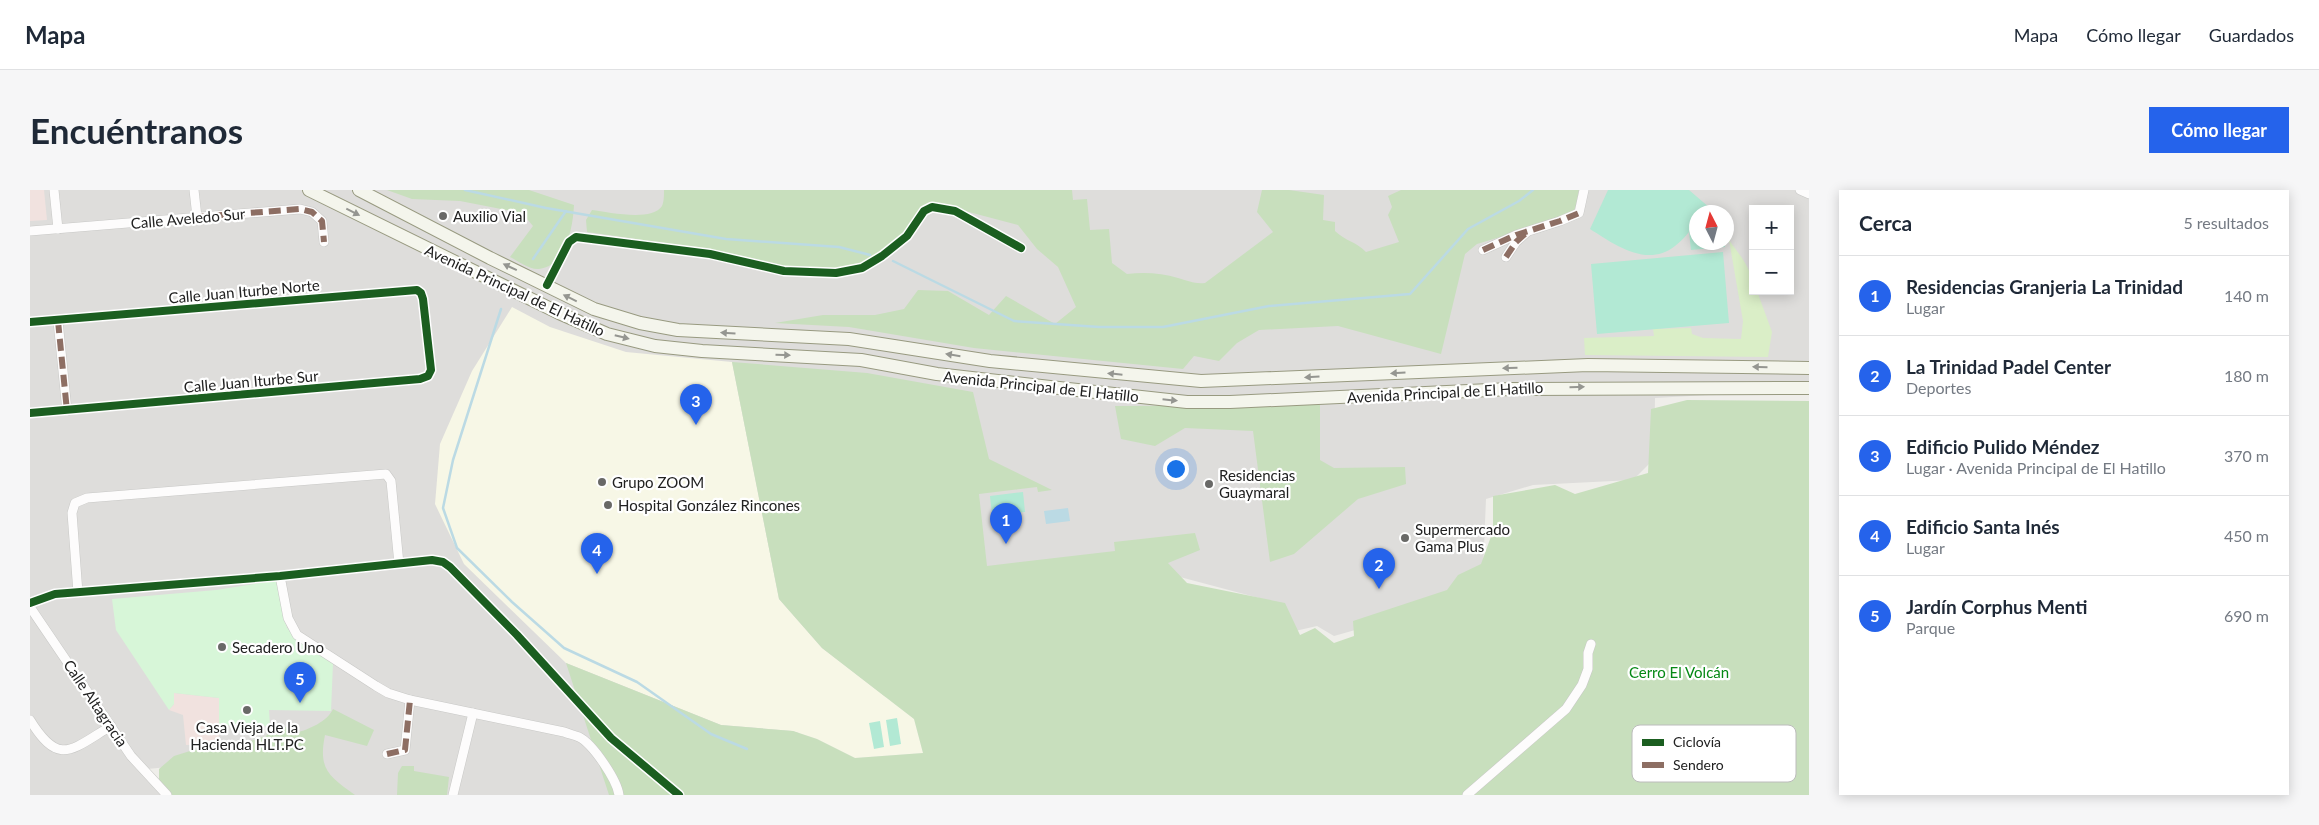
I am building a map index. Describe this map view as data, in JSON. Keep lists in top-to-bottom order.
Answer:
{
  "streets": {
    "main road": ["Avenida Principal de El Hatillo"],
    "street": [
      "Calle Aveledo Sur",
      "Calle Juan Iturbe Norte",
      "Calle Juan Iturbe Sur",
      "Calle Altagracia"
    ]
  },
  "crossings": [
    ["Calle Juan Iturbe Norte", "Calle Juan Iturbe Sur"]
  ],
  "parks": ["Cerro El Volcán"],
  "places": [
    "Auxilio Vial",
    "Grupo ZOOM",
    "Residencias Guaymaral",
    "Hospital González Rincones",
    "Supermercado Gama Plus",
    "Secadero Uno",
    "Casa Vieja de la Hacienda HLT.PC"
  ],
  "legend": ["Ciclovía", "Sendero"],
  "north": "top",
  "page": {
    "header": "Mapa",
    "nav": ["Mapa", "Cómo llegar", "Guardados"],
    "buttons": "Cómo llegar",
    "title": "Encuéntranos",
    "heading": ["Cerca", "5 resultados"],
    "map_buttons": ["+", "−"],
    "list": [
      {
        "mark": "1",
        "name": "Residencias Granjeria La Trinidad",
        "note": "Lugar",
        "value": "140 m"
      },
      {
        "mark": "2",
        "name": "La Trinidad Padel Center",
        "note": "Deportes",
        "value": "180 m"
      },
      {
        "mark": "3",
        "name": "Edificio Pulido Méndez",
        "note": "Lugar · Avenida Principal de El Hatillo",
        "value": "370 m"
      },
      {
        "mark": "4",
        "name": "Edificio Santa Inés",
        "note": "Lugar",
        "value": "450 m"
      },
      {
        "mark": "5",
        "name": "Jardín Corphus Menti",
        "note": "Parque",
        "value": "690 m"
      }
    ],
    "pins": [
      "3",
      "1",
      "4",
      "2",
      "5"
    ]
  }
}
